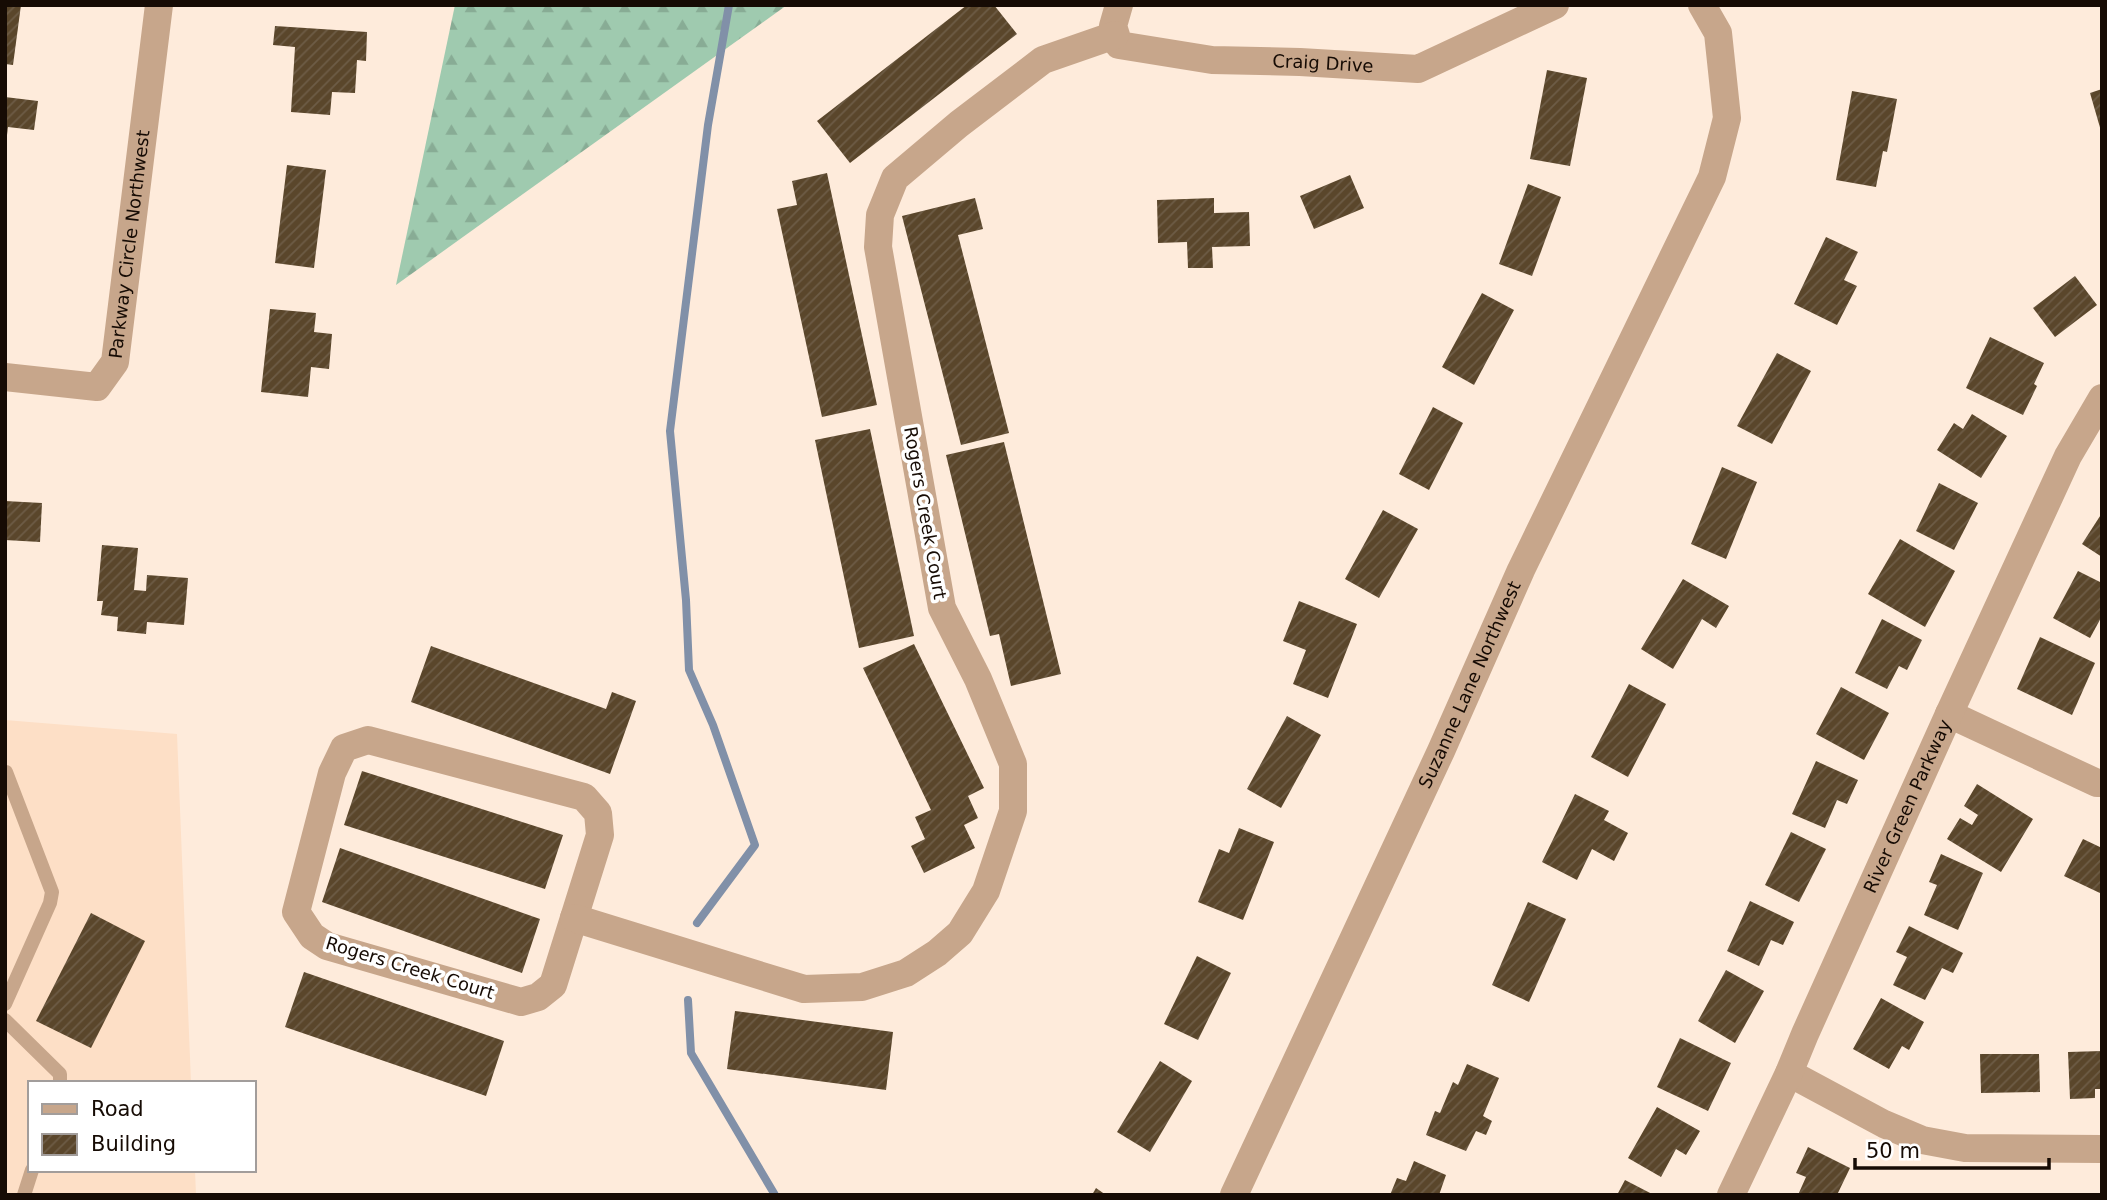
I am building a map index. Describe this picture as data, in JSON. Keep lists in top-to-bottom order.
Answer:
{
  "streets": {
    "street": [
      "Craig Drive",
      "Parkway Circle Northwest",
      "Rogers Creek Court",
      "Suzanne Lane Northwest",
      "River Green Parkway"
    ]
  },
  "crossings": [
    ["Craig Drive", "Rogers Creek Court"]
  ],
  "legend": ["Road", "Building"],
  "scale_bar": "50 m"
}
